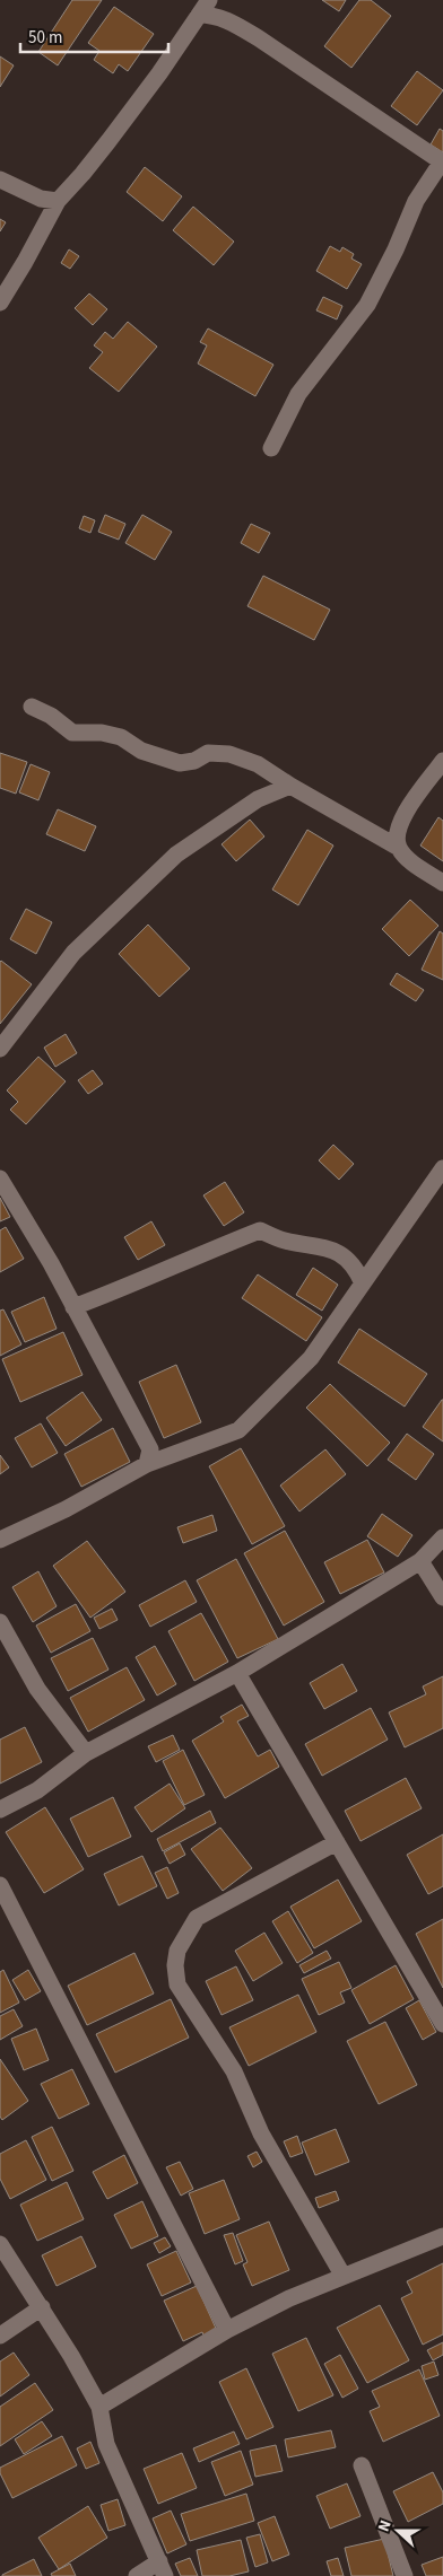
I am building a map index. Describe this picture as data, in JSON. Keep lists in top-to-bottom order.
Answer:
{
  "scale_bar": "50 m",
  "north": "left"
}
